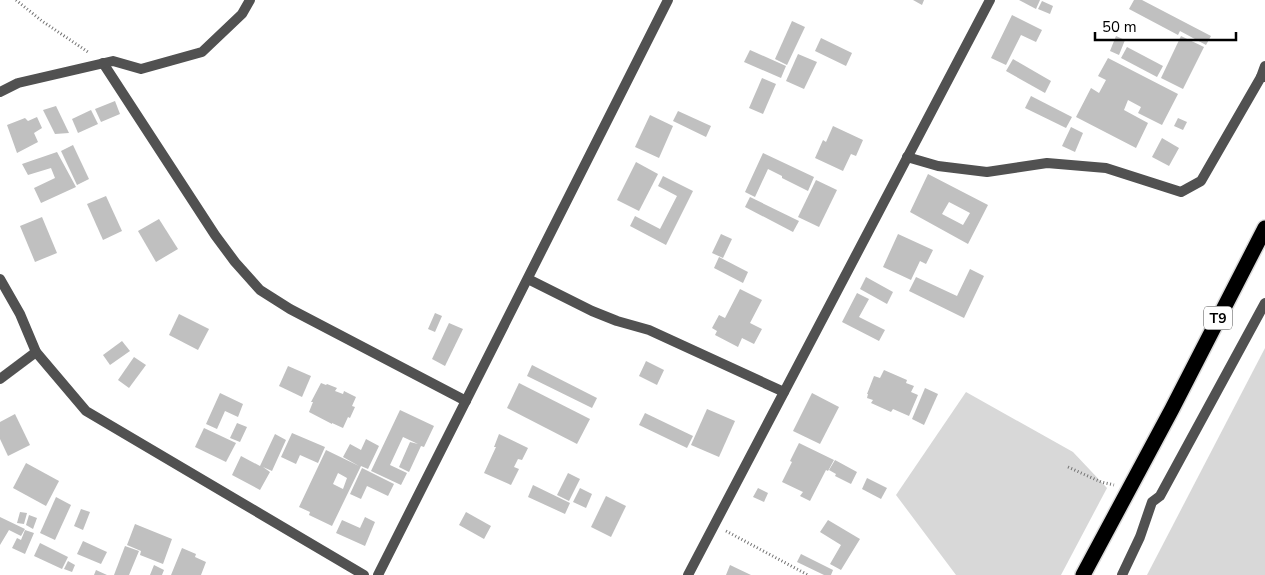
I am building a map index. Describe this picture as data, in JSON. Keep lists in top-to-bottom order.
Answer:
{
  "streets": {
    "highway": ["T9"]
  },
  "scale_bar": "50 m"
}
